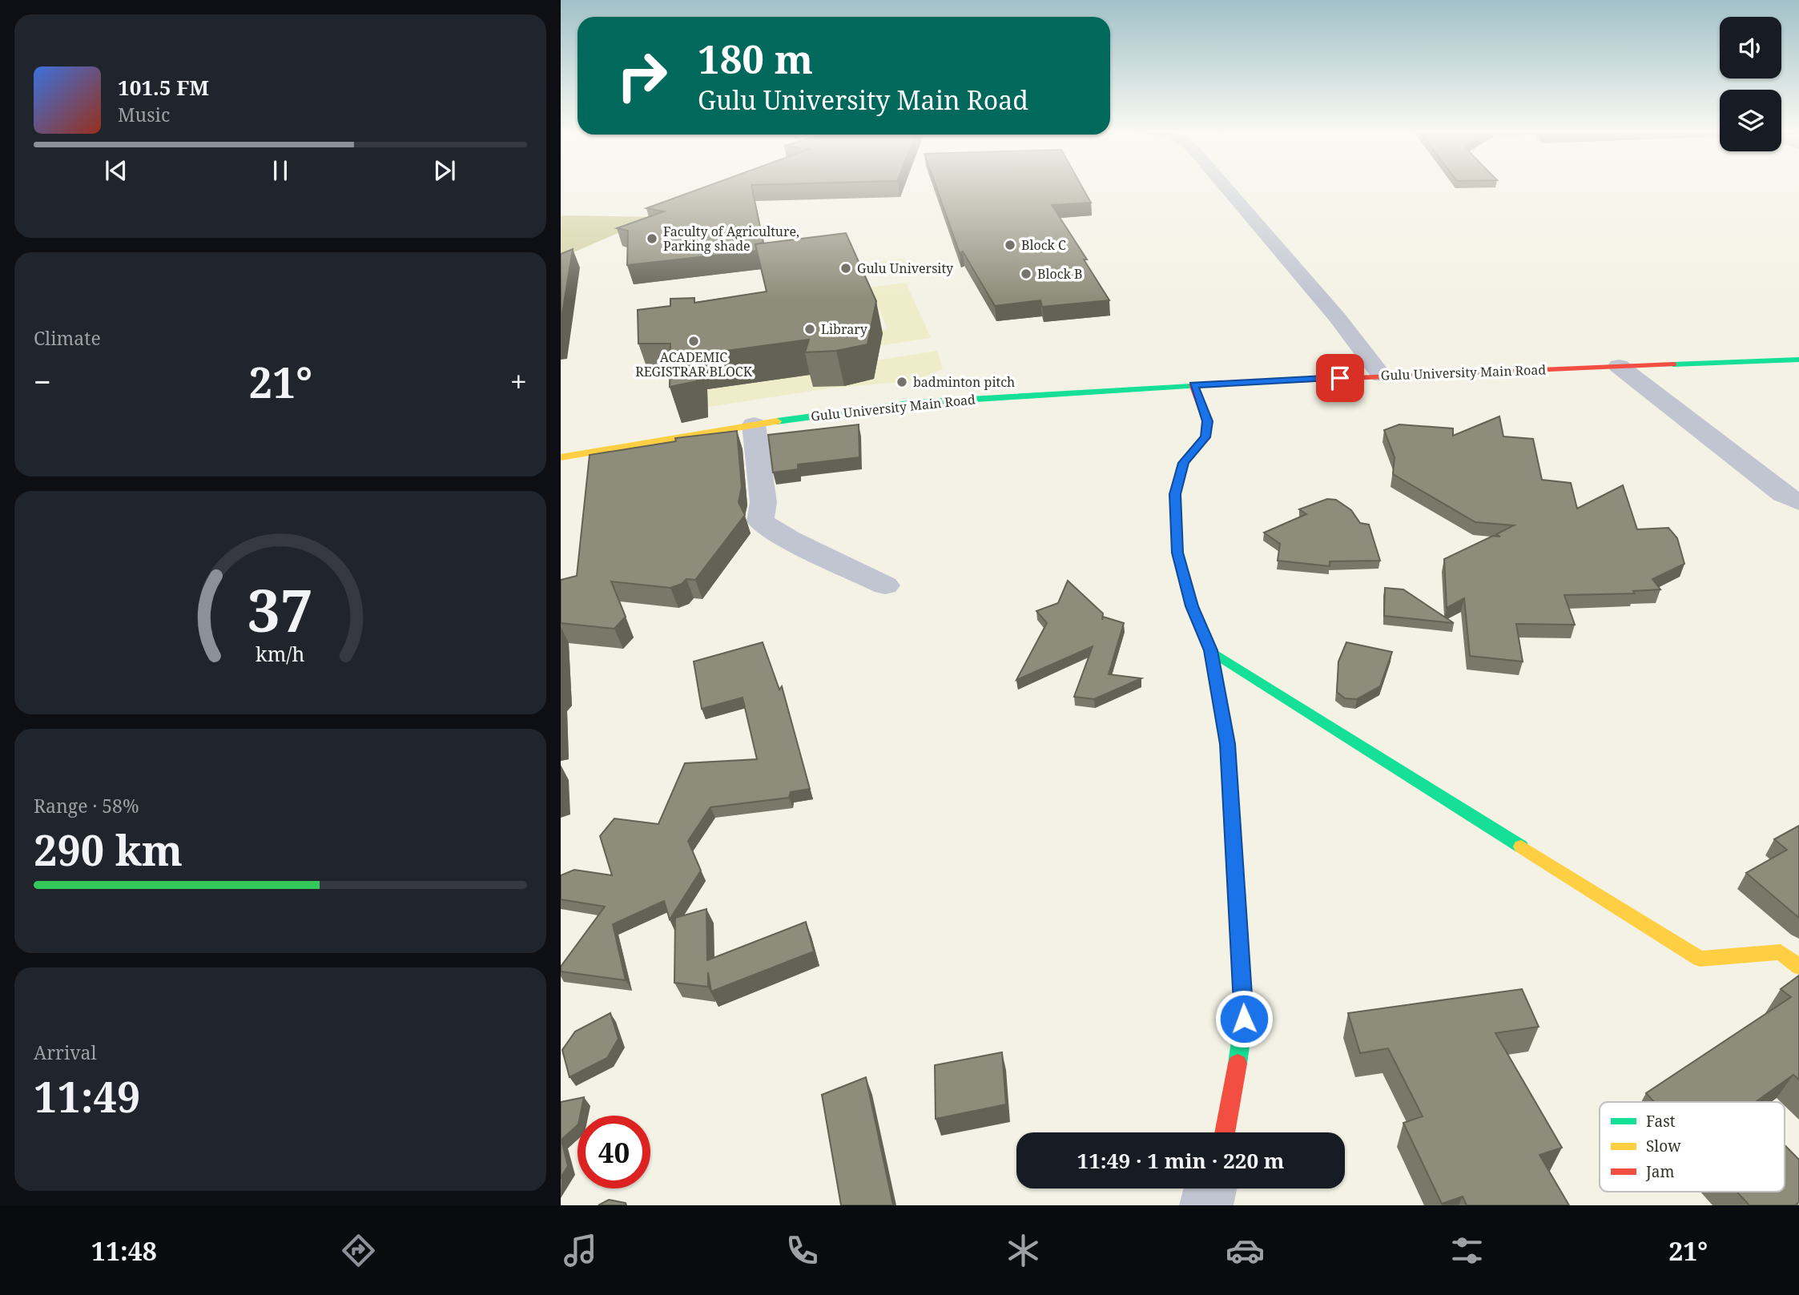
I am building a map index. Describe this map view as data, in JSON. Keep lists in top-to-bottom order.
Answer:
{
  "streets": {
    "street": ["Gulu University Main Road"]
  },
  "places": [
    "Faculty of Agriculture, Parking shade",
    "Block C",
    "Gulu University",
    "Block B",
    "Library",
    "ACADEMIC REGISTRAR BLOCK",
    "badminton pitch"
  ],
  "legend": ["Fast", "Slow", "Jam"],
  "page": {
    "turn": ["180 m", "Gulu University Main Road"],
    "song": ["101.5 FM", "Music"],
    "tile": [
      "Climate",
      ["Range · 58%", "290 km"],
      ["Arrival", "11:49"]
    ],
    "heat": ["−", "21°", "+"],
    "limit": "40",
    "trip": "11:49 · 1 min · 220 m",
    "tabs": ["11:48", "21°"],
    "gauge": ["37", "km/h"]
  }
}
